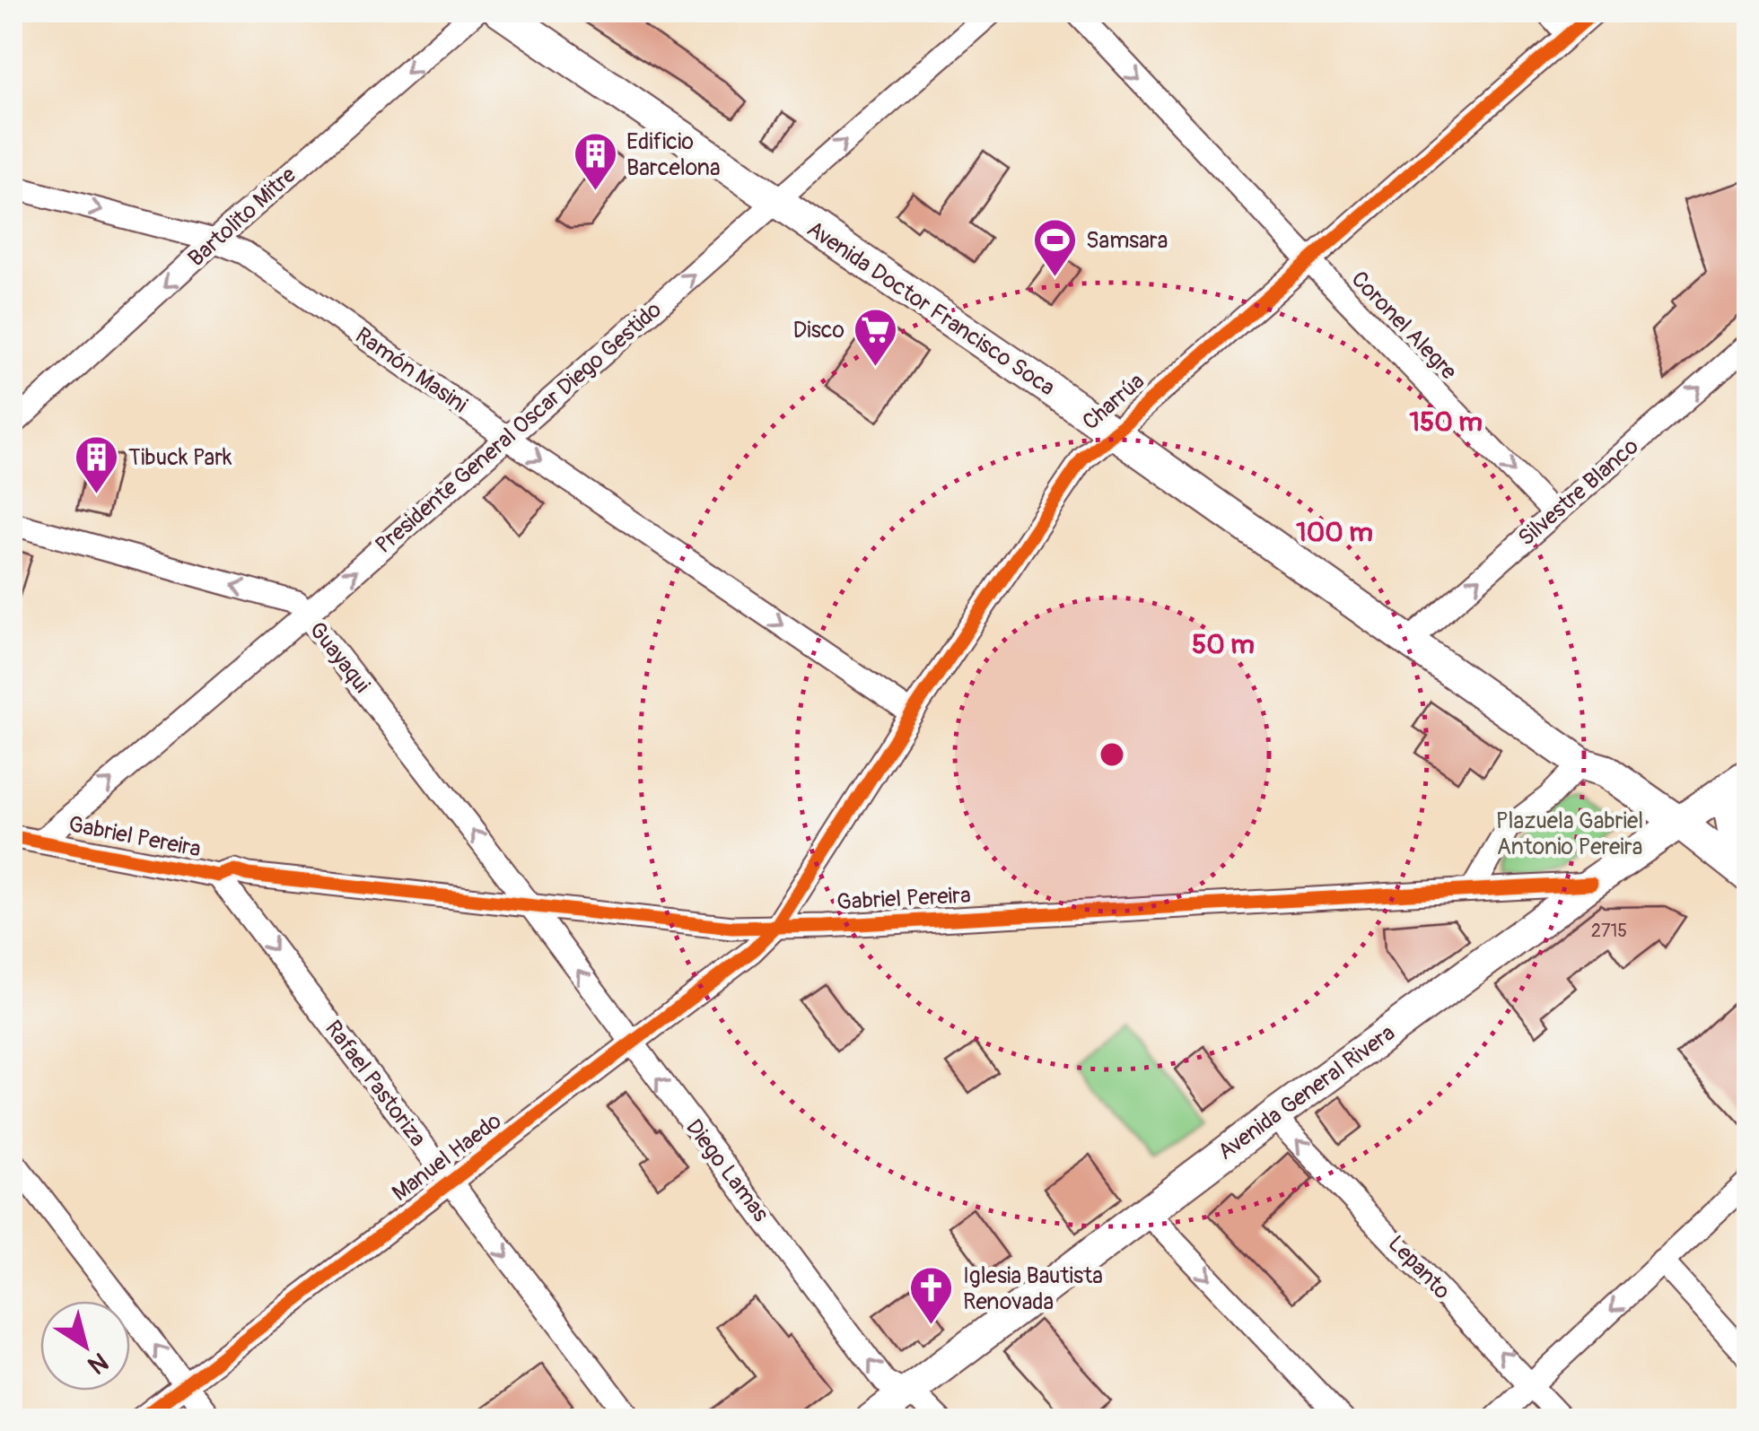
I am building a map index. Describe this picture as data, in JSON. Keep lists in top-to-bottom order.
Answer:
{
  "streets": {
    "street": [
      "Bartolito Mitre",
      "Avenida Doctor Francisco Soca",
      "Coronel Alegre",
      "Ramón Masini",
      "Charrúa",
      "Presidente General Oscar Diego Gestido",
      "Silvestre Blanco",
      "Guayaqui",
      "Gabriel Pereira",
      "Rafael Pastoriza",
      "Avenida General Rivera",
      "Manuel Haedo",
      "Diego Lamas",
      "Lepanto"
    ]
  },
  "crossings": [
    ["Bartolito Mitre", "Ramón Masini"],
    ["Avenida Doctor Francisco Soca", "Charrúa"],
    ["Avenida Doctor Francisco Soca", "Presidente General Oscar Diego Gestido"],
    ["Avenida Doctor Francisco Soca", "Silvestre Blanco"],
    ["Avenida Doctor Francisco Soca", "Avenida General Rivera"],
    ["Coronel Alegre", "Charrúa"],
    ["Coronel Alegre", "Silvestre Blanco"],
    ["Ramón Masini", "Charrúa"],
    ["Ramón Masini", "Presidente General Oscar Diego Gestido"],
    ["Charrúa", "Gabriel Pereira"],
    ["Charrúa", "Manuel Haedo"],
    ["Presidente General Oscar Diego Gestido", "Guayaqui"],
    ["Presidente General Oscar Diego Gestido", "Gabriel Pereira"],
    ["Guayaqui", "Gabriel Pereira"],
    ["Guayaqui", "Diego Lamas"],
    ["Gabriel Pereira", "Rafael Pastoriza"],
    ["Gabriel Pereira", "Avenida General Rivera"],
    ["Gabriel Pereira", "Manuel Haedo"],
    ["Gabriel Pereira", "Diego Lamas"],
    ["Rafael Pastoriza", "Manuel Haedo"],
    ["Avenida General Rivera", "Diego Lamas"],
    ["Avenida General Rivera", "Lepanto"],
    ["Manuel Haedo", "Diego Lamas"]
  ],
  "one_way": [
    "Bartolito Mitre",
    "Coronel Alegre",
    "Ramón Masini",
    "Presidente General Oscar Diego Gestido",
    "Silvestre Blanco",
    "Guayaqui",
    "Rafael Pastoriza",
    "Diego Lamas"
  ],
  "parks": ["Plazuela Gabriel Antonio Pereira"],
  "places": {
    "building": ["Edificio Barcelona", "Tibuck Park"],
    "sports": ["Samsara"],
    "supermarket": ["Disco"],
    "church": ["Iglesia Bautista Renovada"]
  },
  "house_numbers": ["2715"],
  "north": "bottom right",
  "rings": ["150 m", "100 m", "50 m"]
}
